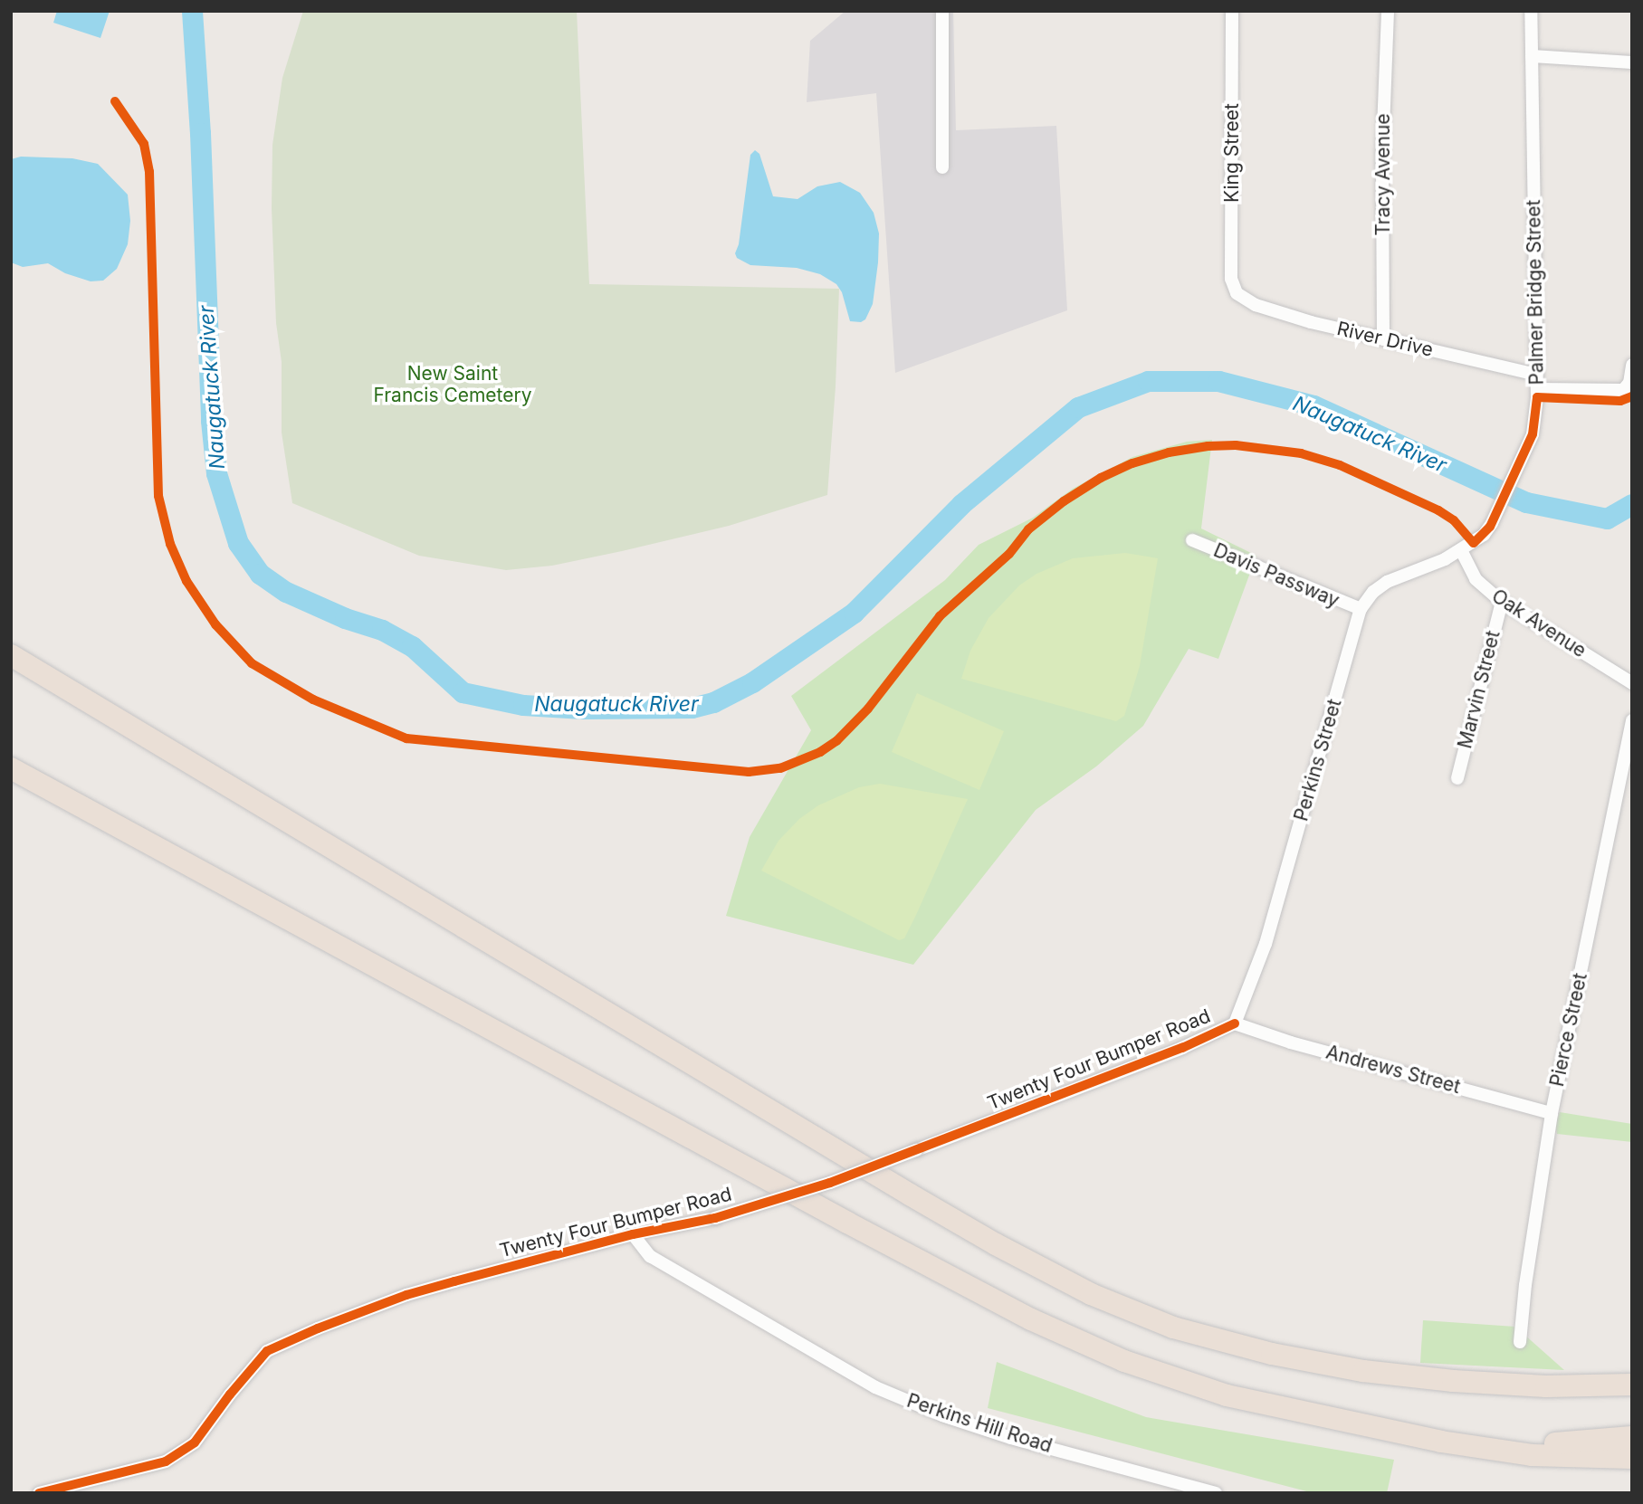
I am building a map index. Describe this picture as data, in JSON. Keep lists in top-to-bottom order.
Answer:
{
  "streets": {
    "street": [
      "King Street",
      "Tracy Avenue",
      "Palmer Bridge Street",
      "River Drive",
      "Davis Passway",
      "Oak Avenue",
      "Marvin Street",
      "Perkins Street",
      "Pierce Street",
      "Twenty Four Bumper Road",
      "Andrews Street",
      "Perkins Hill Road"
    ]
  },
  "crossings": [
    ["King Street", "River Drive"],
    ["Tracy Avenue", "River Drive"],
    ["Palmer Bridge Street", "River Drive"],
    ["Palmer Bridge Street", "Oak Avenue"],
    ["Palmer Bridge Street", "Perkins Street"],
    ["Davis Passway", "Perkins Street"],
    ["Oak Avenue", "Marvin Street"],
    ["Oak Avenue", "Perkins Street"],
    ["Perkins Street", "Twenty Four Bumper Road"],
    ["Perkins Street", "Andrews Street"],
    ["Pierce Street", "Andrews Street"],
    ["Twenty Four Bumper Road", "Andrews Street"],
    ["Twenty Four Bumper Road", "Perkins Hill Road"]
  ],
  "water": ["Naugatuck River"],
  "parks": ["New Saint Francis Cemetery"]
}
